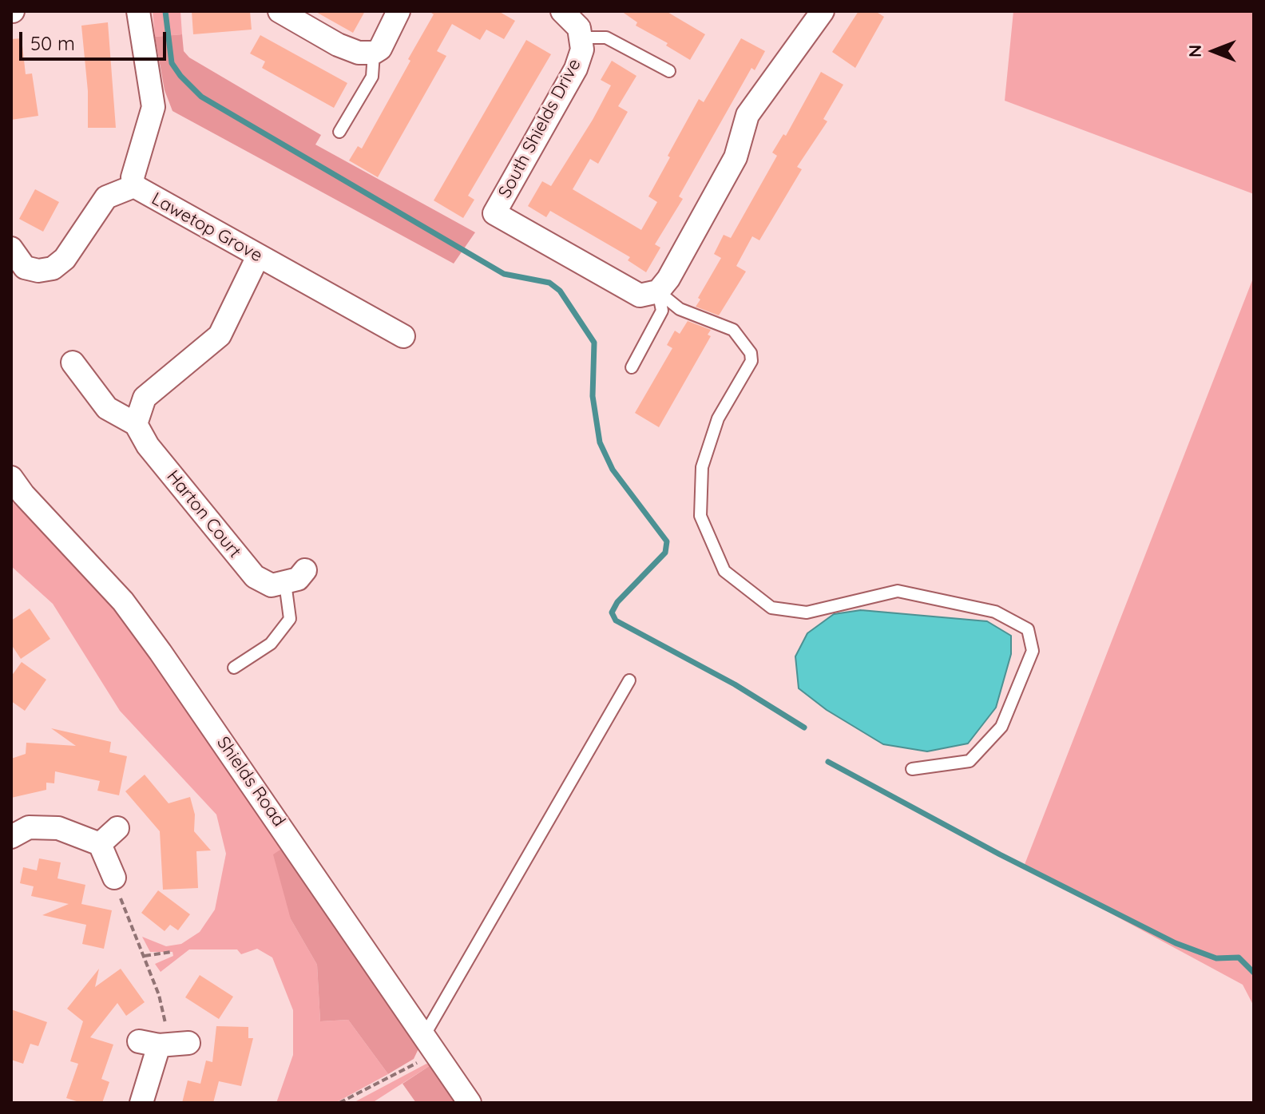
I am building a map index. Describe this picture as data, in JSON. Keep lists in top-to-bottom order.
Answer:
{
  "streets": {
    "street": [
      "South Shields Drive",
      "Lawetop Grove",
      "Harton Court",
      "Shields Road"
    ]
  },
  "scale_bar": "50 m",
  "north": "left"
}
